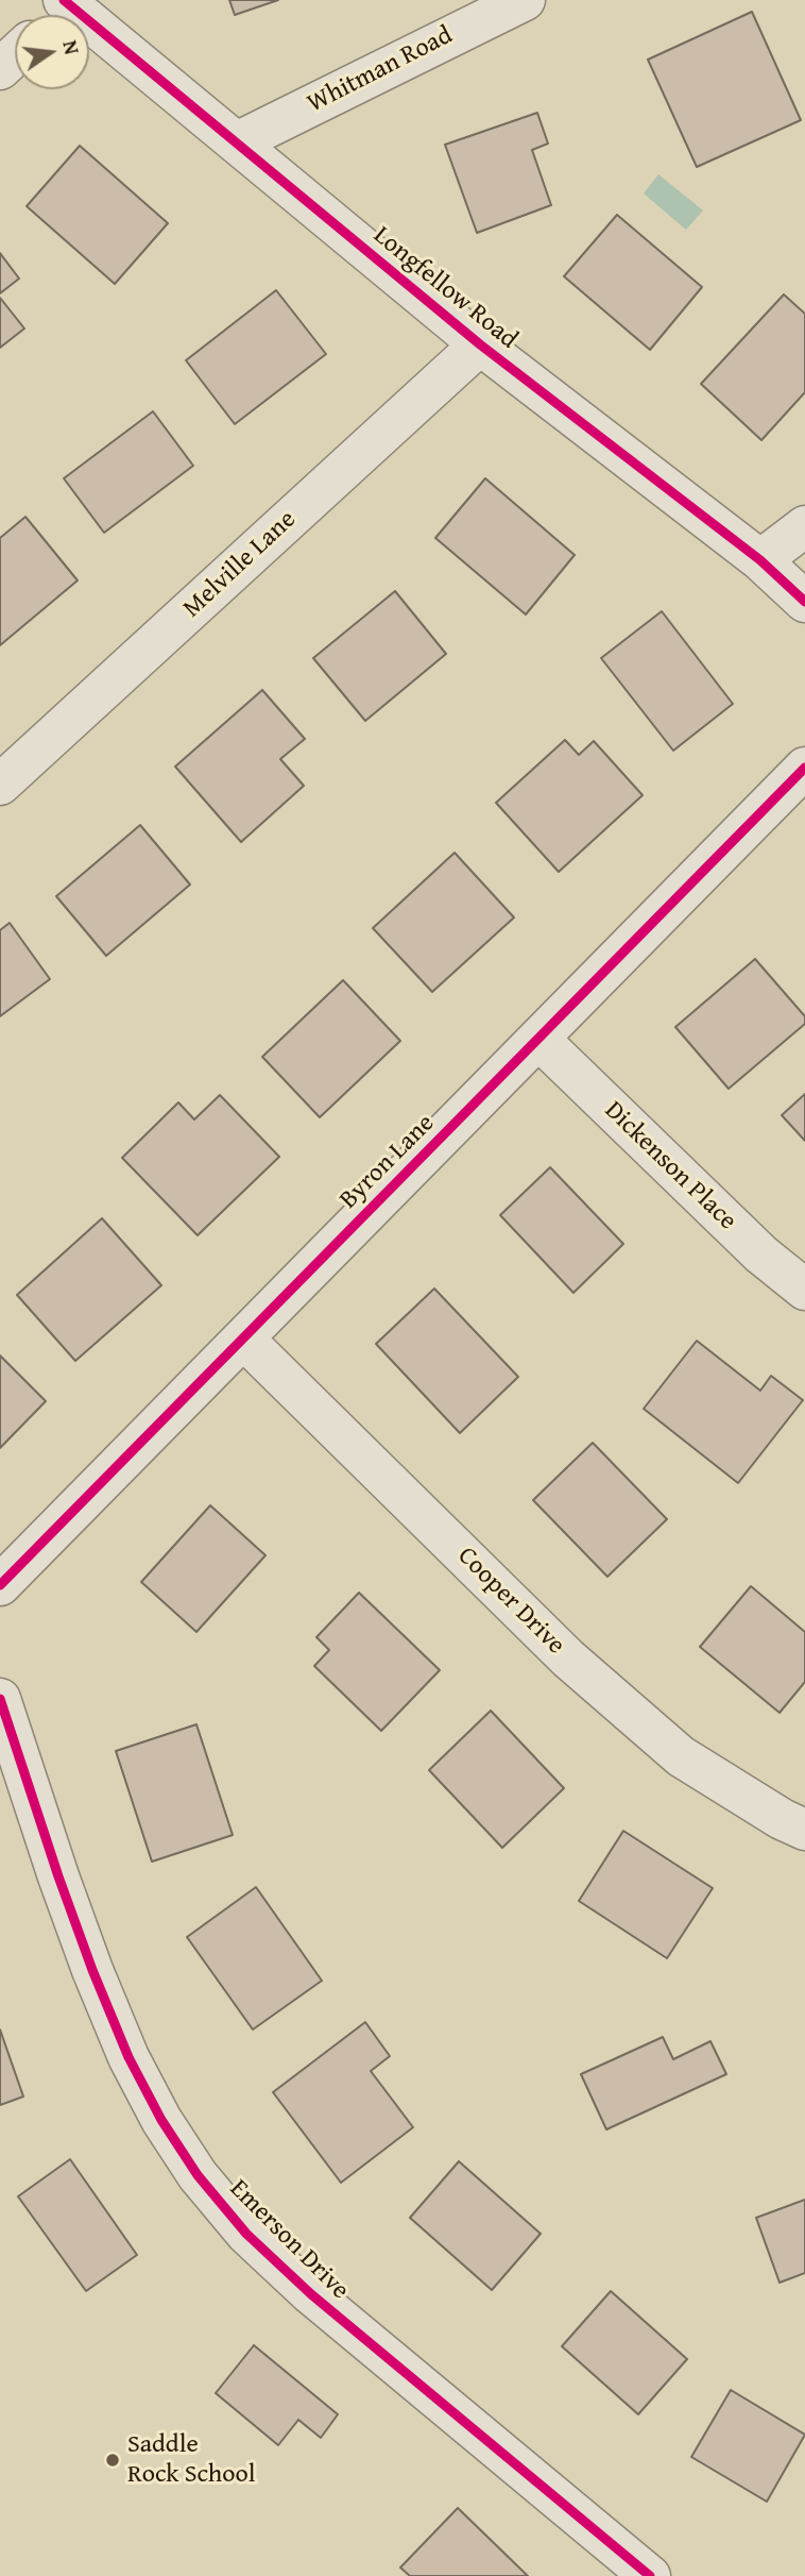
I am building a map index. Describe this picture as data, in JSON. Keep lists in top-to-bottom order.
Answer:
{
  "streets": {
    "street": [
      "Whitman Road",
      "Longfellow Road",
      "Melville Lane",
      "Byron Lane",
      "Dickenson Place",
      "Cooper Drive",
      "Emerson Drive"
    ]
  },
  "crossings": [
    ["Whitman Road", "Longfellow Road"],
    ["Longfellow Road", "Melville Lane"],
    ["Byron Lane", "Dickenson Place"],
    ["Byron Lane", "Cooper Drive"]
  ],
  "places": ["Saddle Rock School"],
  "north": "right"
}
